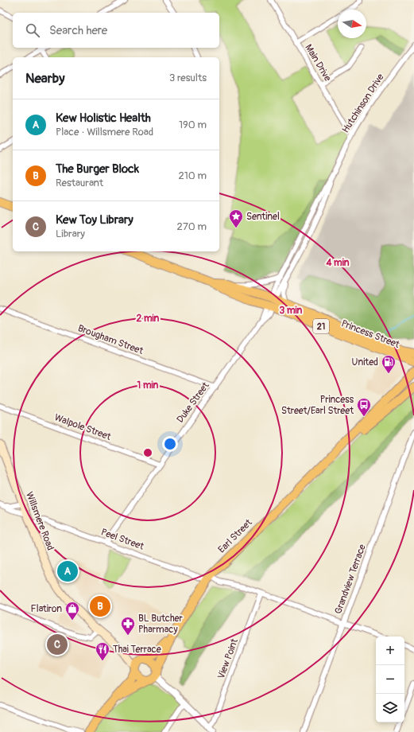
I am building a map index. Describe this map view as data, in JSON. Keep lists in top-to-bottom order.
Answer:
{
  "streets": {
    "main road": [
      "21",
      "Princess Street",
      "Willsmere Road",
      "Earl Street"
    ],
    "street": [
      "Main Drive",
      "Hutchinson Drive",
      "Brougham Street",
      "Duke Street",
      "Walpole Street",
      "Peel Street",
      "Grandview Terrace",
      "View Point"
    ]
  },
  "crossings": [
    ["Main Drive", "Hutchinson Drive"],
    ["Hutchinson Drive", "Princess Street"],
    ["Hutchinson Drive", "Duke Street"],
    ["Princess Street", "Duke Street"],
    ["Brougham Street", "Duke Street"],
    ["Duke Street", "Walpole Street"],
    ["Duke Street", "Peel Street"],
    ["Willsmere Road", "Earl Street"],
    ["Willsmere Road", "Peel Street"],
    ["Earl Street", "Peel Street"],
    ["Peel Street", "Grandview Terrace"],
    ["Peel Street", "View Point"]
  ],
  "places": {
    "place": ["Sentinel"],
    "fuel station": ["United"],
    "bus stop": ["Princess Street/Earl Street"],
    "shop": ["Flatiron"],
    "pharmacy": ["BL Butcher Pharmacy"],
    "restaurant": ["Thai Terrace"]
  },
  "north": "right",
  "page": {
    "search": "Search here",
    "heading": ["Nearby", "3 results"],
    "list": [
      {
        "mark": "A",
        "name": "Kew Holistic Health",
        "note": "Place · Willsmere Road",
        "value": "190 m"
      },
      {
        "mark": "B",
        "name": "The Burger Block",
        "note": "Restaurant",
        "value": "210 m"
      },
      {
        "mark": "C",
        "name": "Kew Toy Library",
        "note": "Library",
        "value": "270 m"
      }
    ],
    "pins": ["A", "B", "C"],
    "map_buttons": ["+", "−"]
  },
  "rings": [
    "4 min",
    "3 min",
    "2 min",
    "1 min"
  ]
}
